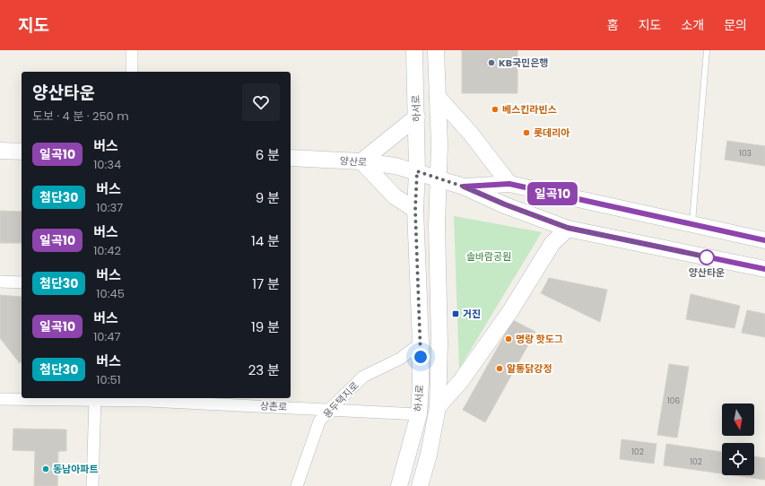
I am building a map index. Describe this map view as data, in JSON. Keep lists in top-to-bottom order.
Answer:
{
  "streets": {
    "main road": ["하서로", "양산로"],
    "street": ["용두택지로", "상촌로"]
  },
  "crossings": [
    ["하서로", "양산로"],
    ["하서로", "용두택지로"],
    ["하서로", "상촌로"],
    ["용두택지로", "상촌로"]
  ],
  "parks": ["솔바람공원"],
  "places": {
    "other": [
      "KB국민은행",
      "베스킨라빈스",
      "롯데리아",
      "양산타운",
      "명랑 핫도그",
      "알통닭강정",
      "동남아파트"
    ],
    "transit": ["거진"]
  },
  "lines": ["bus line 일곡10"],
  "house_numbers": [
    "103",
    "106",
    "102",
    "102"
  ],
  "north": "bottom",
  "page": {
    "header": "지도",
    "nav": [
      "홈",
      "지도",
      "소개",
      "문의"
    ],
    "on_map": "일곡10",
    "heading": ["양산타운", "도보 · 4 분 · 250 m"],
    "list": [
      {
        "mark": "일곡10",
        "name": "버스",
        "note": "10:34",
        "value": "6 분"
      },
      {
        "mark": "첨단30",
        "name": "버스",
        "note": "10:37",
        "value": "9 분"
      },
      {
        "mark": "일곡10",
        "name": "버스",
        "note": "10:42",
        "value": "14 분"
      },
      {
        "mark": "첨단30",
        "name": "버스",
        "note": "10:45",
        "value": "17 분"
      },
      {
        "mark": "일곡10",
        "name": "버스",
        "note": "10:47",
        "value": "19 분"
      },
      {
        "mark": "첨단30",
        "name": "버스",
        "note": "10:51",
        "value": "23 분"
      }
    ]
  }
}
